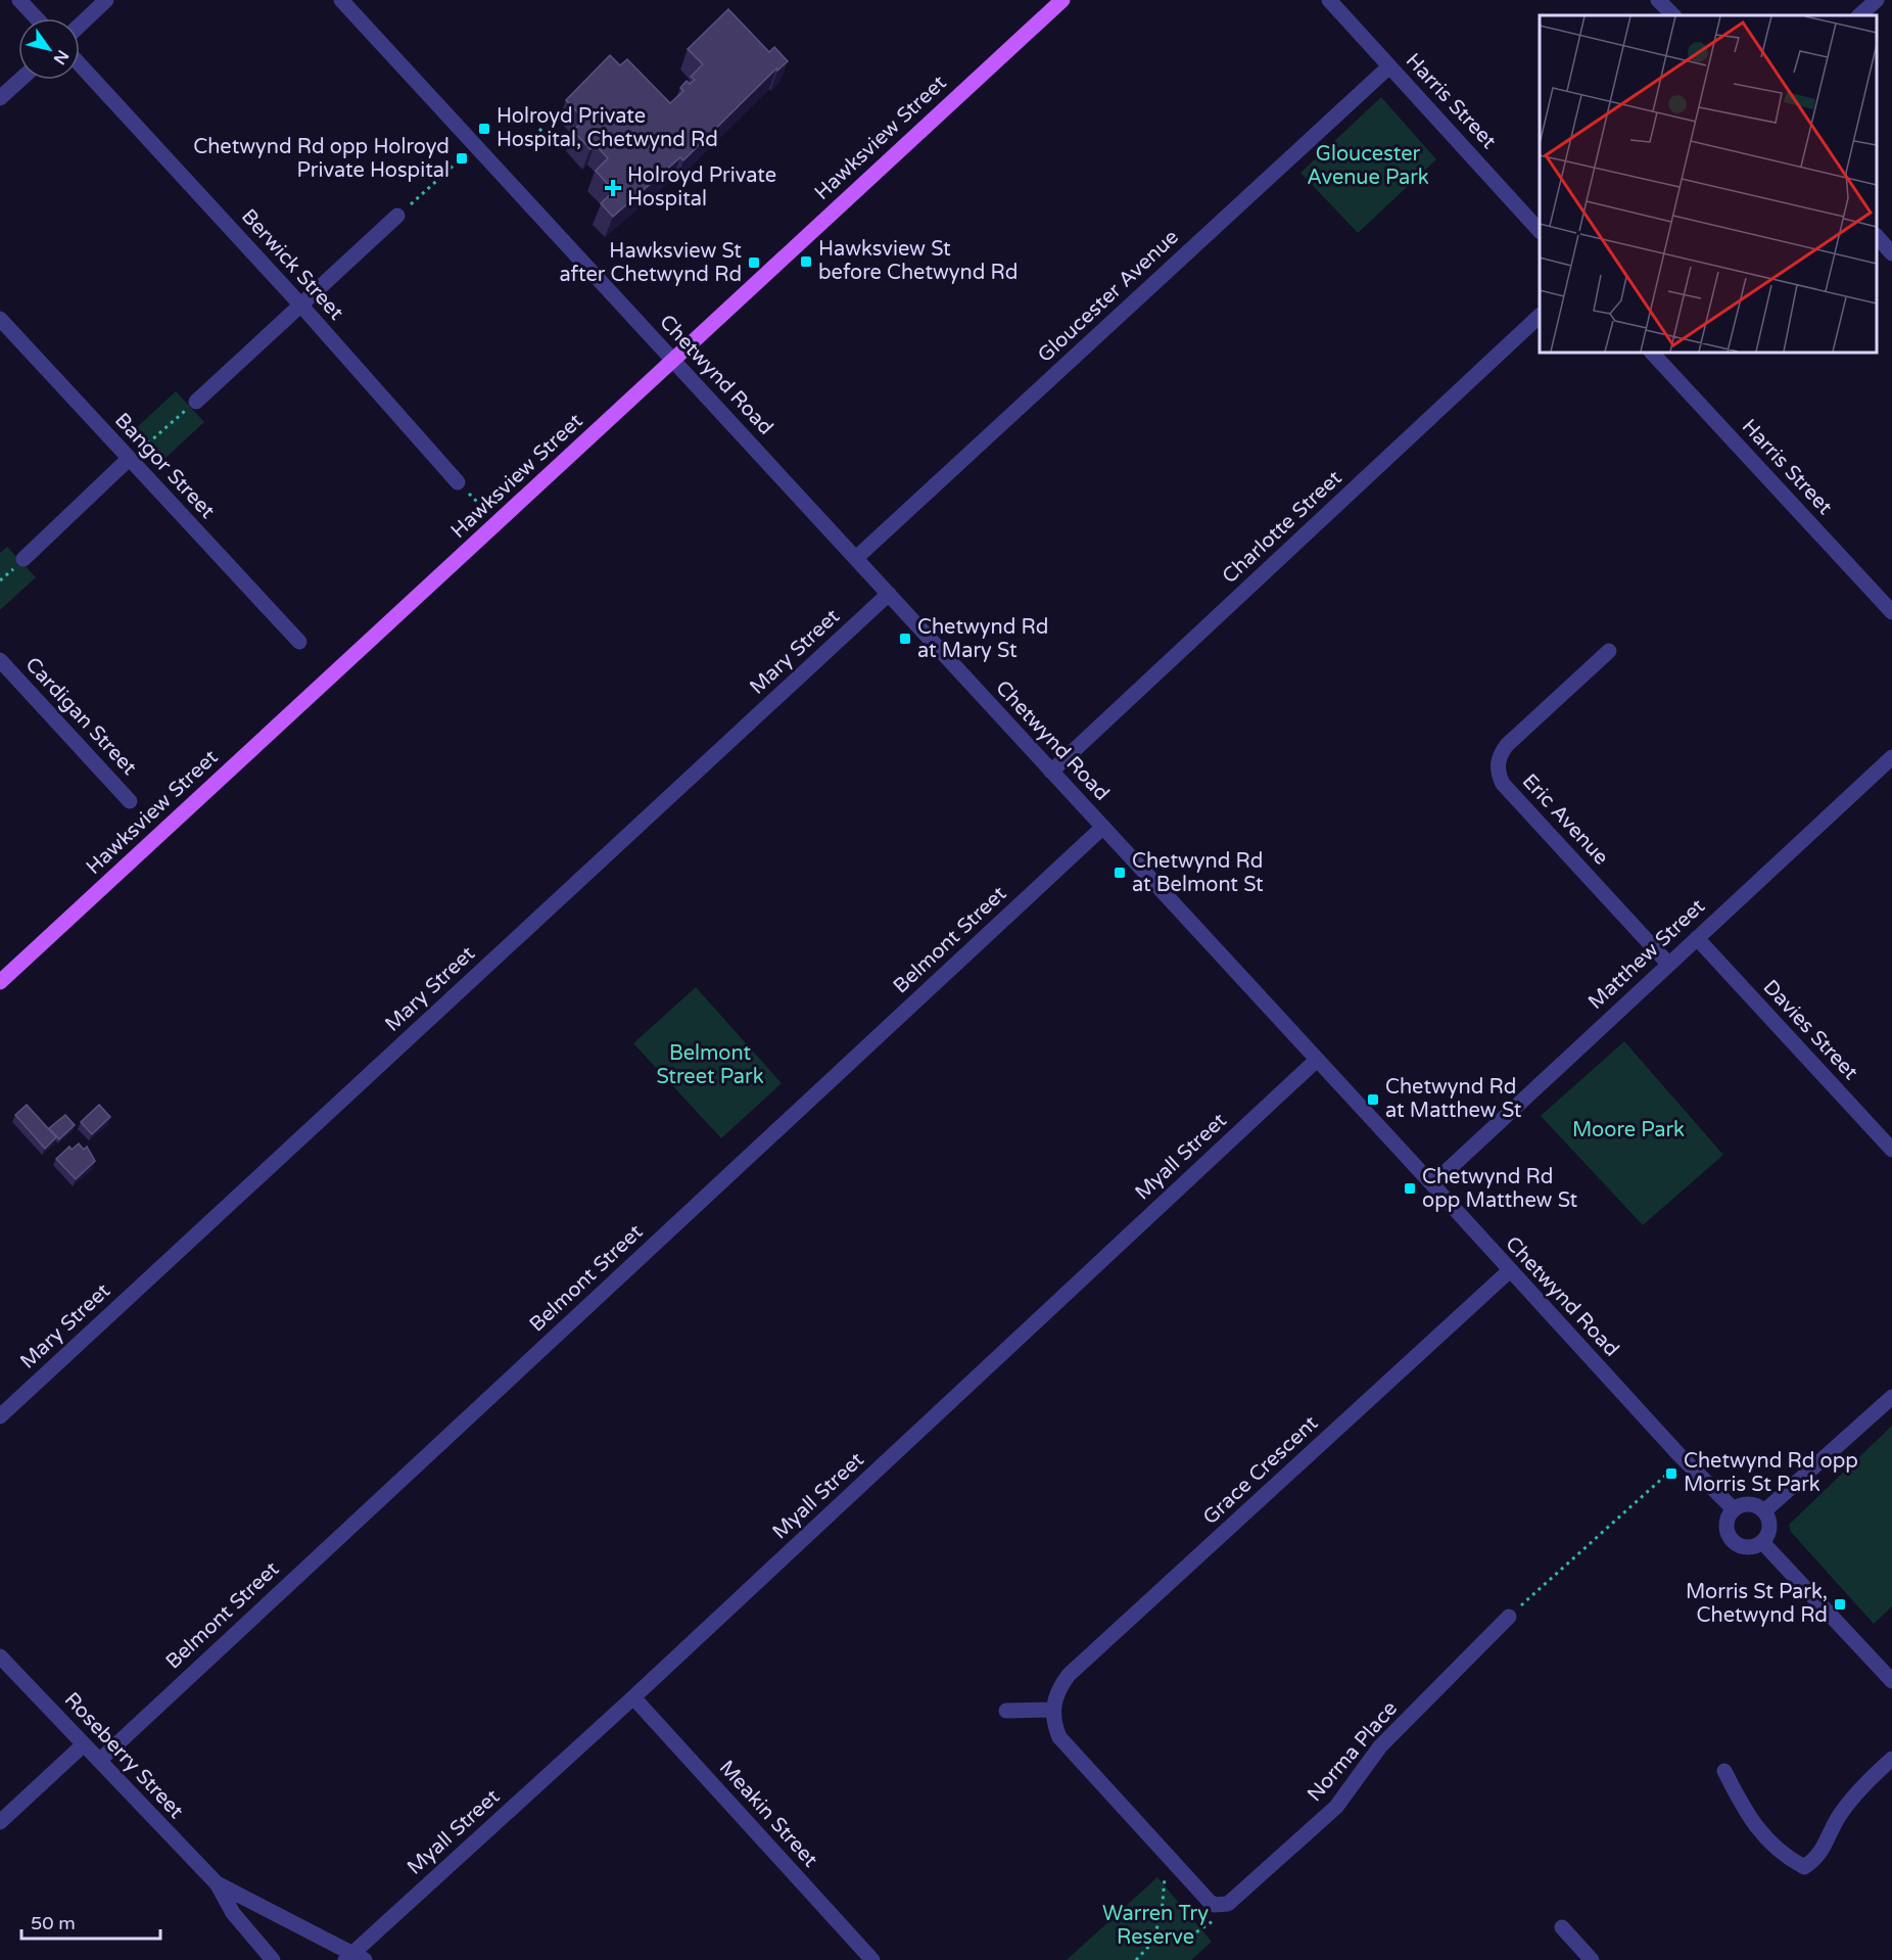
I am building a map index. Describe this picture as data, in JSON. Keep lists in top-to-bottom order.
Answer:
{
  "streets": {
    "main road": ["Hawksview Street"],
    "street": [
      "Harris Street",
      "Berwick Street",
      "Gloucester Avenue",
      "Chetwynd Road",
      "Bangor Street",
      "Charlotte Street",
      "Mary Street",
      "Cardigan Street",
      "Eric Avenue",
      "Belmont Street",
      "Matthew Street",
      "Davies Street",
      "Myall Street",
      "Grace Crescent",
      "Norma Place",
      "Roseberry Street",
      "Meakin Street"
    ]
  },
  "crossings": [
    ["Harris Street", "Gloucester Avenue"],
    ["Hawksview Street", "Chetwynd Road"],
    ["Gloucester Avenue", "Chetwynd Road"],
    ["Chetwynd Road", "Charlotte Street"],
    ["Chetwynd Road", "Mary Street"],
    ["Chetwynd Road", "Belmont Street"],
    ["Chetwynd Road", "Matthew Street"],
    ["Chetwynd Road", "Myall Street"],
    ["Chetwynd Road", "Grace Crescent"],
    ["Eric Avenue", "Matthew Street"],
    ["Belmont Street", "Roseberry Street"],
    ["Matthew Street", "Davies Street"],
    ["Myall Street", "Roseberry Street"],
    ["Myall Street", "Meakin Street"]
  ],
  "parks": [
    "Gloucester Avenue Park",
    "Belmont Street Park",
    "Moore Park",
    "Warren Try Reserve"
  ],
  "places": {
    "transit": [
      "Holroyd Private Hospital, Chetwynd Rd",
      "Chetwynd Rd opp Holroyd Private Hospital",
      "Hawksview St before Chetwynd Rd",
      "Hawksview St after Chetwynd Rd",
      "Chetwynd Rd at Mary St",
      "Chetwynd Rd at Belmont St",
      "Chetwynd Rd at Matthew St",
      "Chetwynd Rd opp Matthew St",
      "Chetwynd Rd opp Morris St Park",
      "Morris St Park, Chetwynd Rd"
    ],
    "health": ["Holroyd Private Hospital"]
  },
  "scale_bar": "50 m",
  "north": "bottom right"
}
